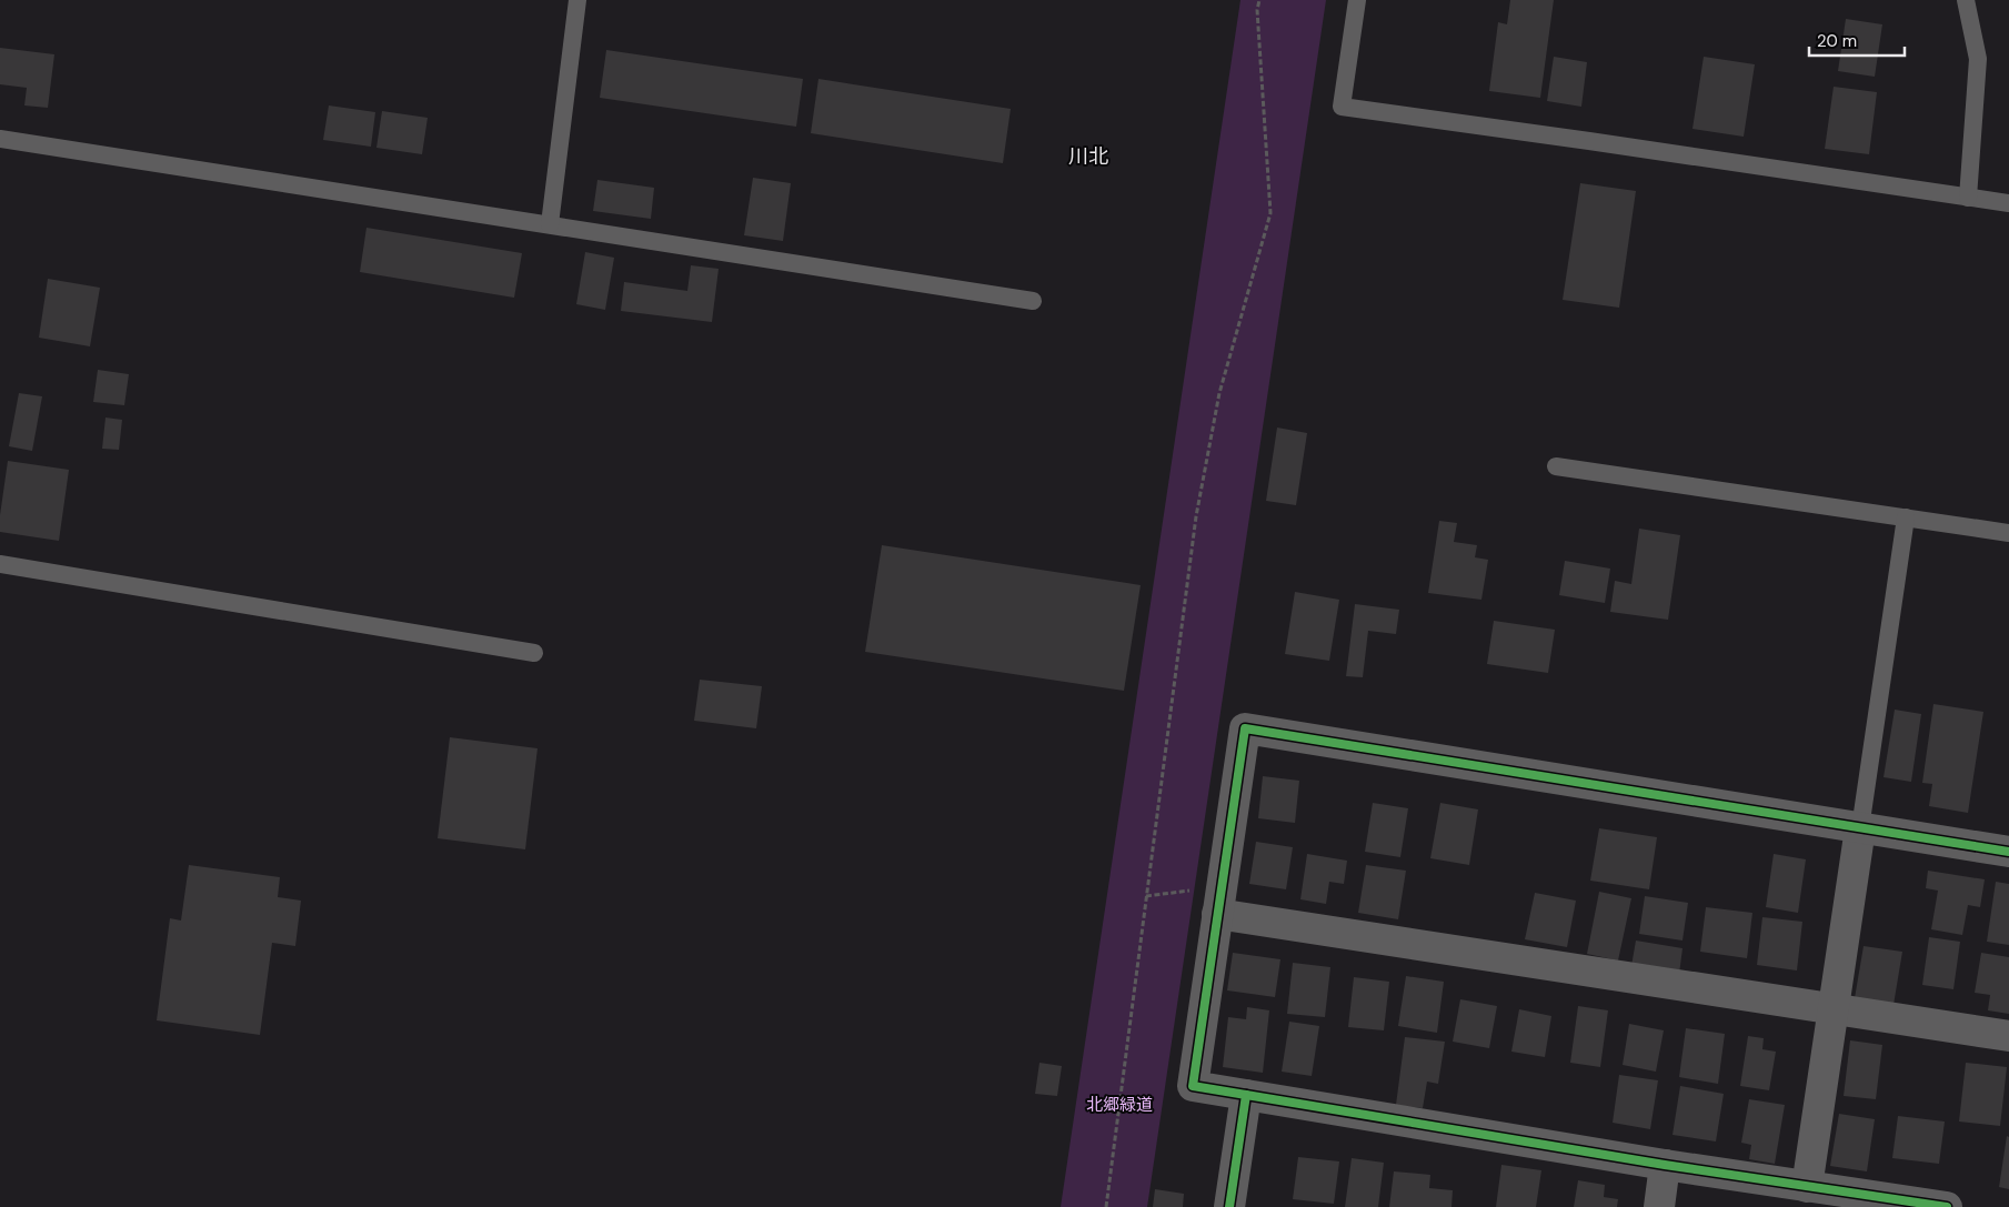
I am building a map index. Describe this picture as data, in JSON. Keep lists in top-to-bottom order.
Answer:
{
  "districts": ["川北"],
  "parks": ["北郷緑道"],
  "scale_bar": "20 m"
}
